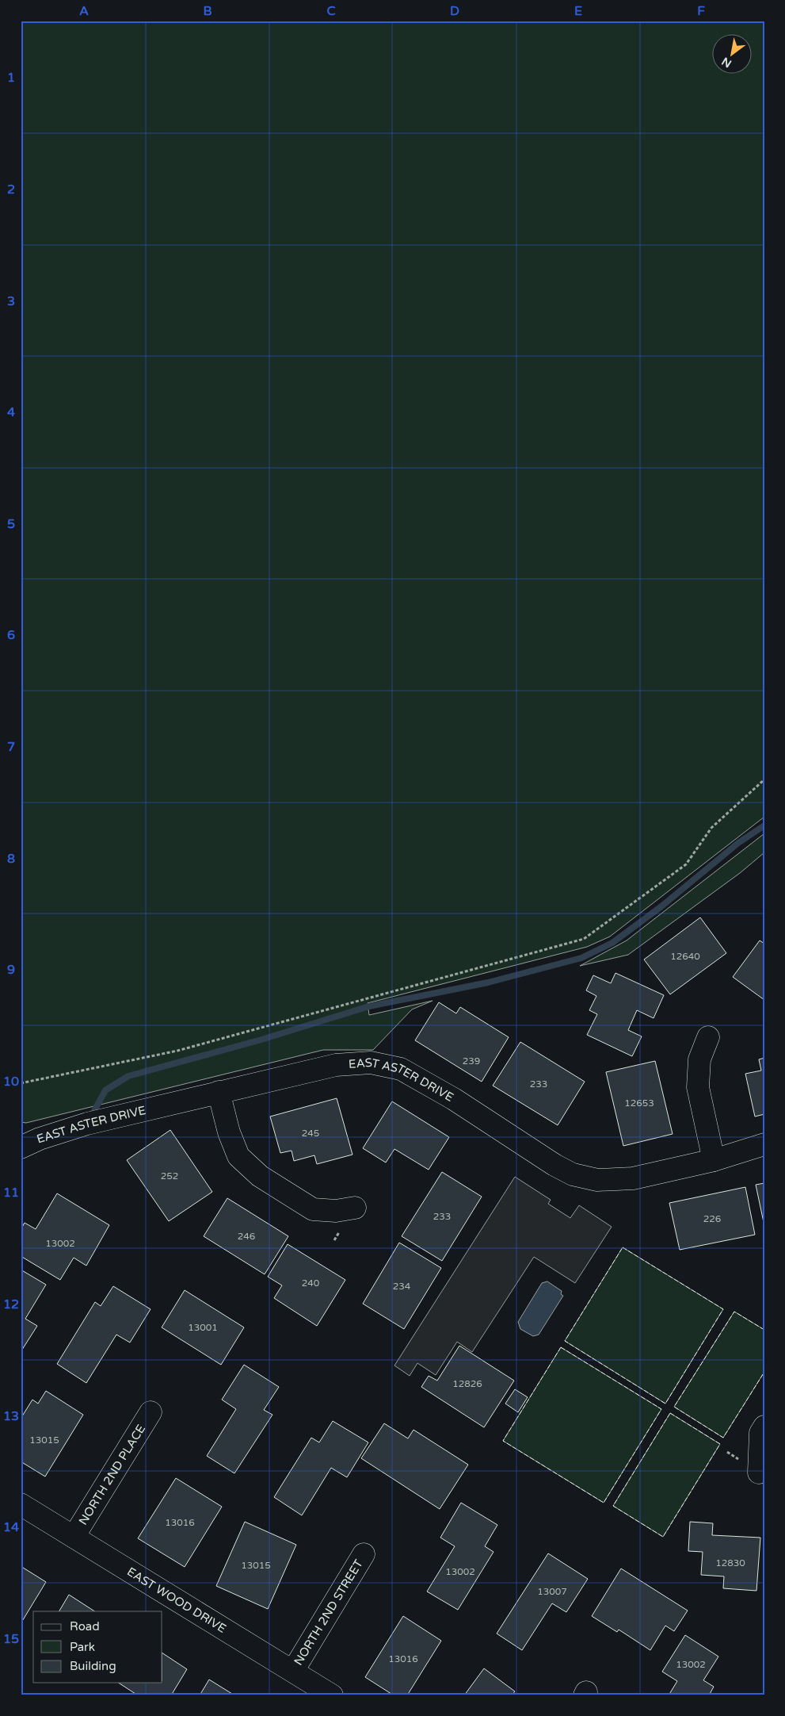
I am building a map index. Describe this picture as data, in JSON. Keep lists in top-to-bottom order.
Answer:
{
  "streets": {
    "street": [
      "EAST ASTER DRIVE",
      "NORTH 2ND PLACE",
      "EAST WOOD DRIVE",
      "NORTH 2ND STREET"
    ]
  },
  "crossings": [
    ["NORTH 2ND PLACE", "EAST WOOD DRIVE"],
    ["EAST WOOD DRIVE", "NORTH 2ND STREET"]
  ],
  "house_numbers": [
    "12640",
    "239",
    "233",
    "12653",
    "245",
    "252",
    "233",
    "226",
    "246",
    "13002",
    "240",
    "234",
    "13001",
    "12826",
    "13015",
    "13016",
    "12830",
    "13015",
    "13002",
    "13007",
    "13016",
    "13002"
  ],
  "legend": ["Road", "Park", "Building"],
  "north": "bottom left",
  "grid": {
    "columns": [
      "A",
      "B",
      "C",
      "D",
      "E",
      "F"
    ],
    "rows": [
      "1",
      "2",
      "3",
      "4",
      "5",
      "6",
      "7",
      "8",
      "9",
      "10",
      "11",
      "12",
      "13",
      "14",
      "15"
    ]
  }
}
